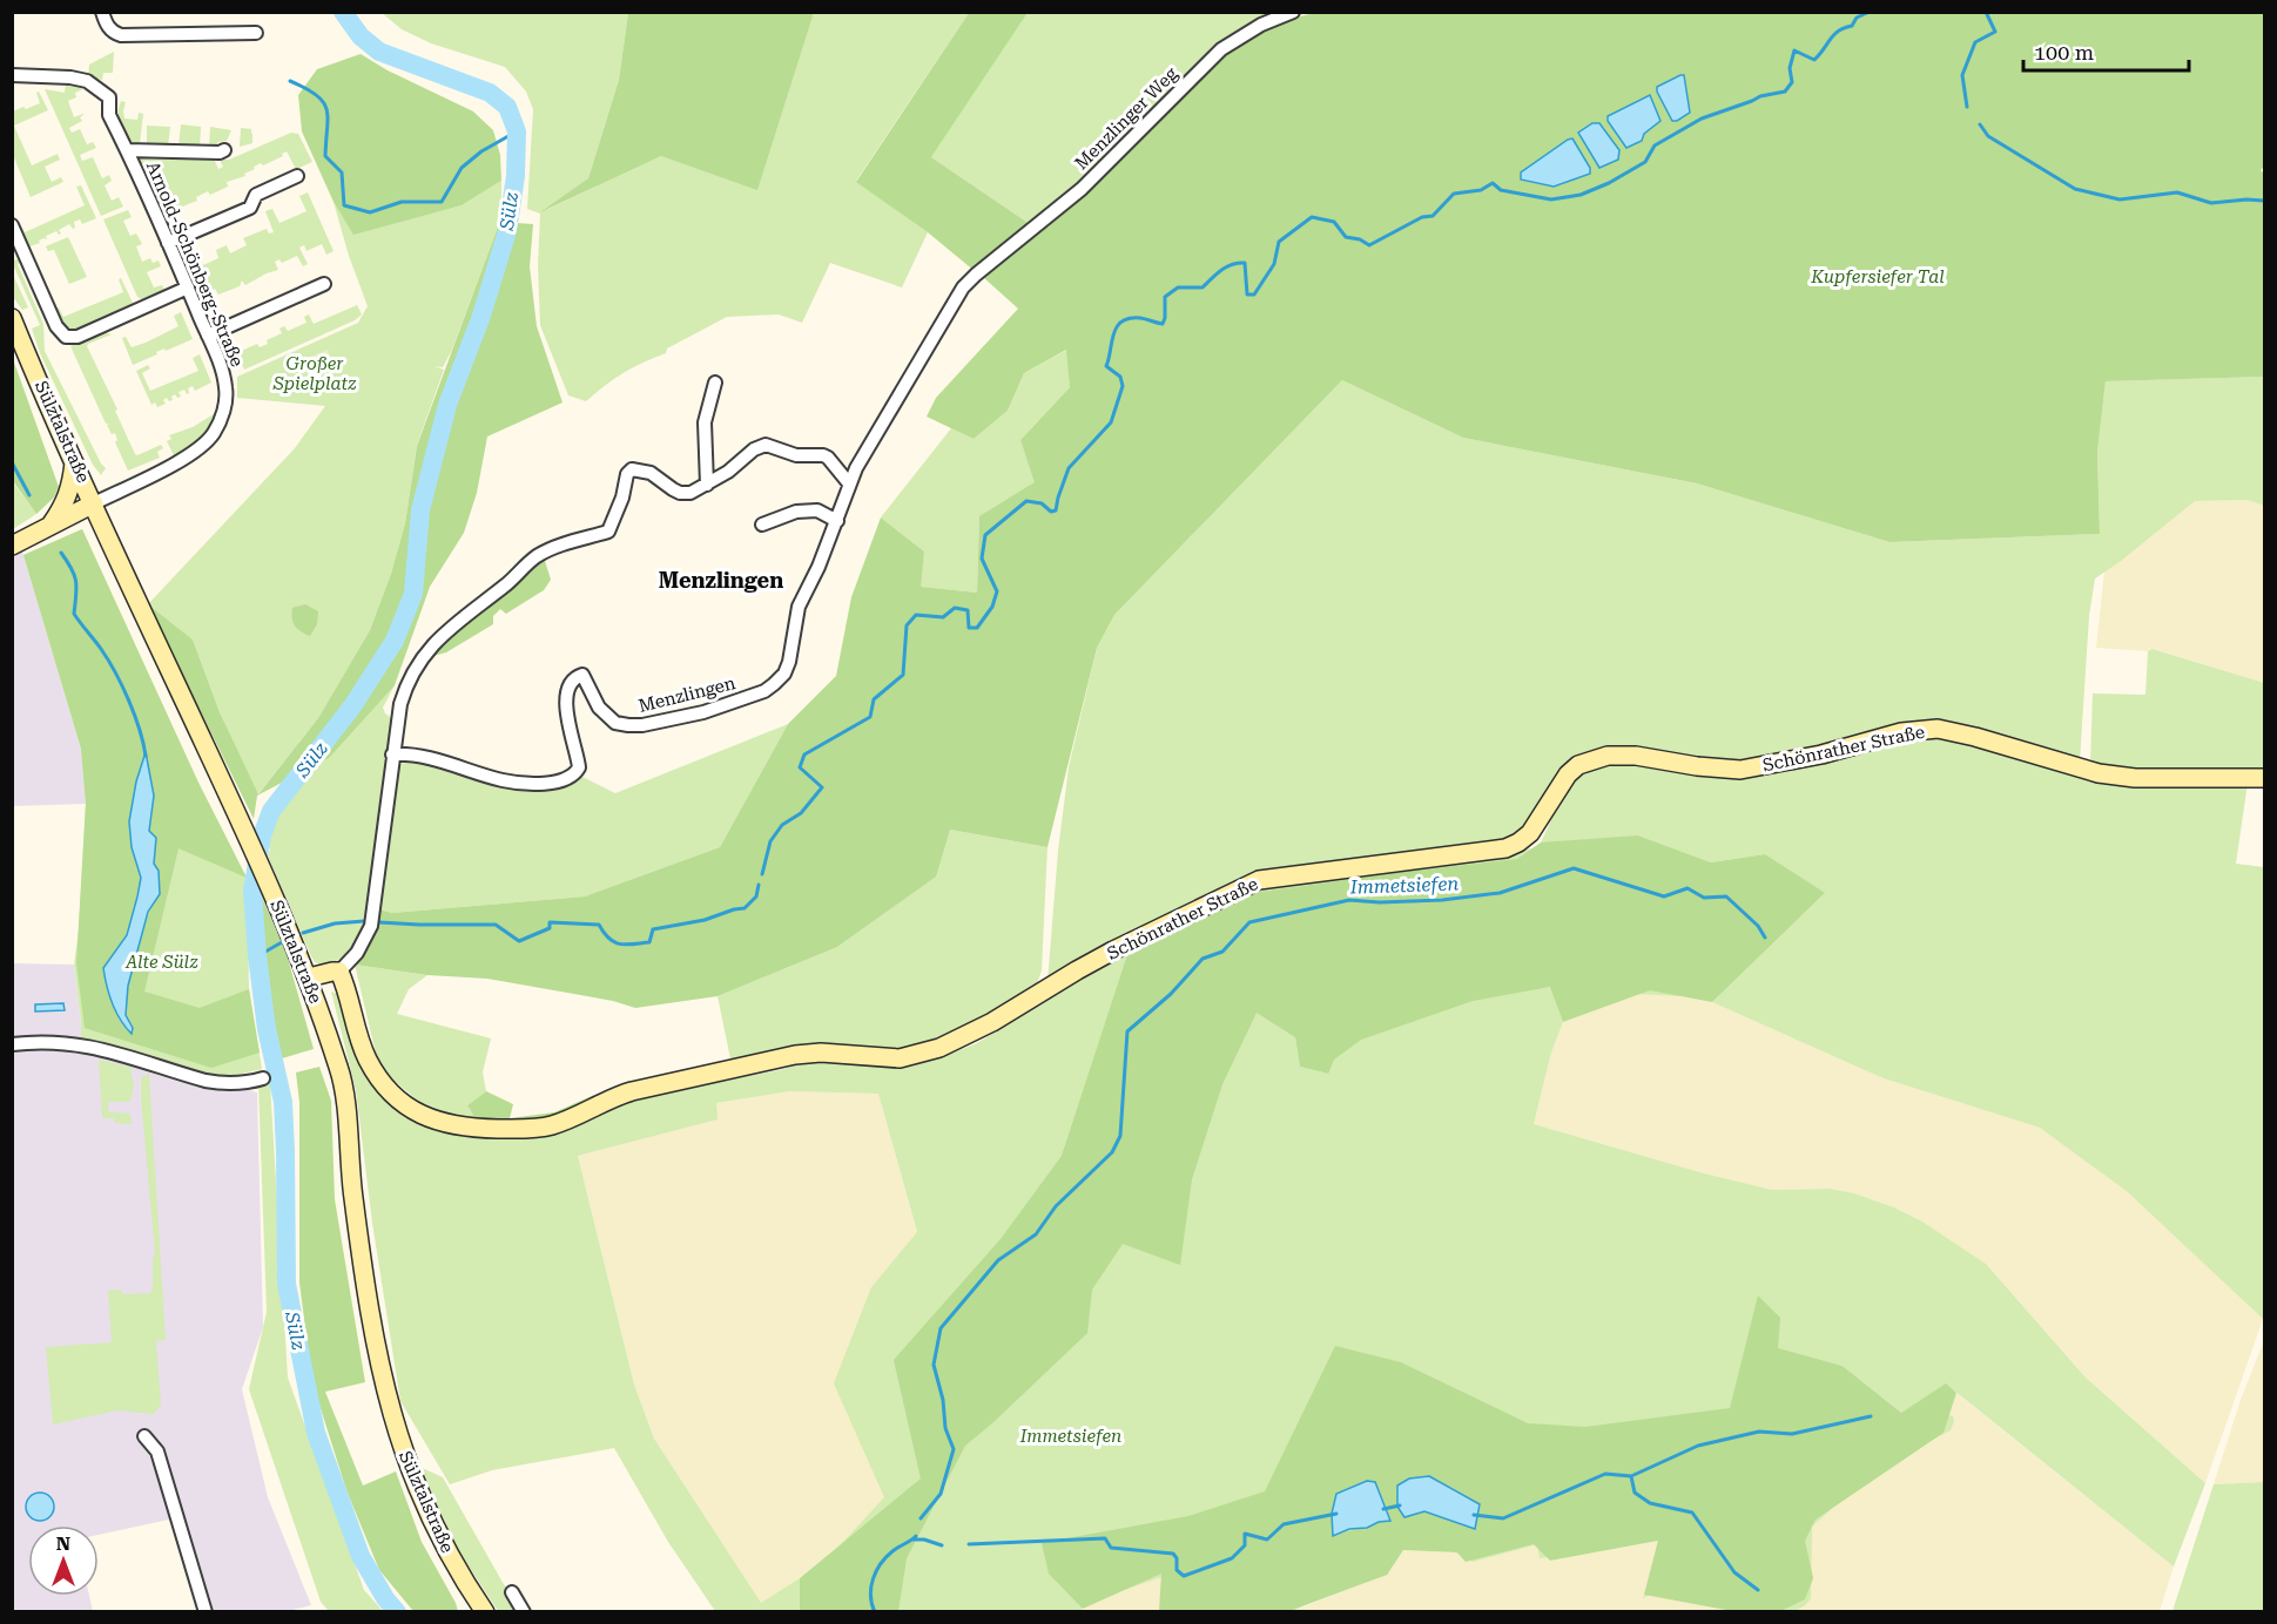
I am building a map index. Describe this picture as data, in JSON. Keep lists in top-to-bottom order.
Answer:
{
  "streets": {
    "street": [
      "Menzlinger Weg",
      "Arnold-Schönberg-Straße",
      "Sülztalstraße",
      "Menzlingen",
      "Schönrather Straße"
    ]
  },
  "crossings": [
    ["Menzlinger Weg", "Menzlingen"],
    ["Arnold-Schönberg-Straße", "Sülztalstraße"]
  ],
  "districts": ["Menzlingen"],
  "water": ["Sülz", "Immetsiefen"],
  "parks": [
    "Kupfersiefer Tal",
    "Großer Spielplatz",
    "Alte Sülz",
    "Immetsiefen"
  ],
  "scale_bar": "100 m",
  "north": "top"
}
